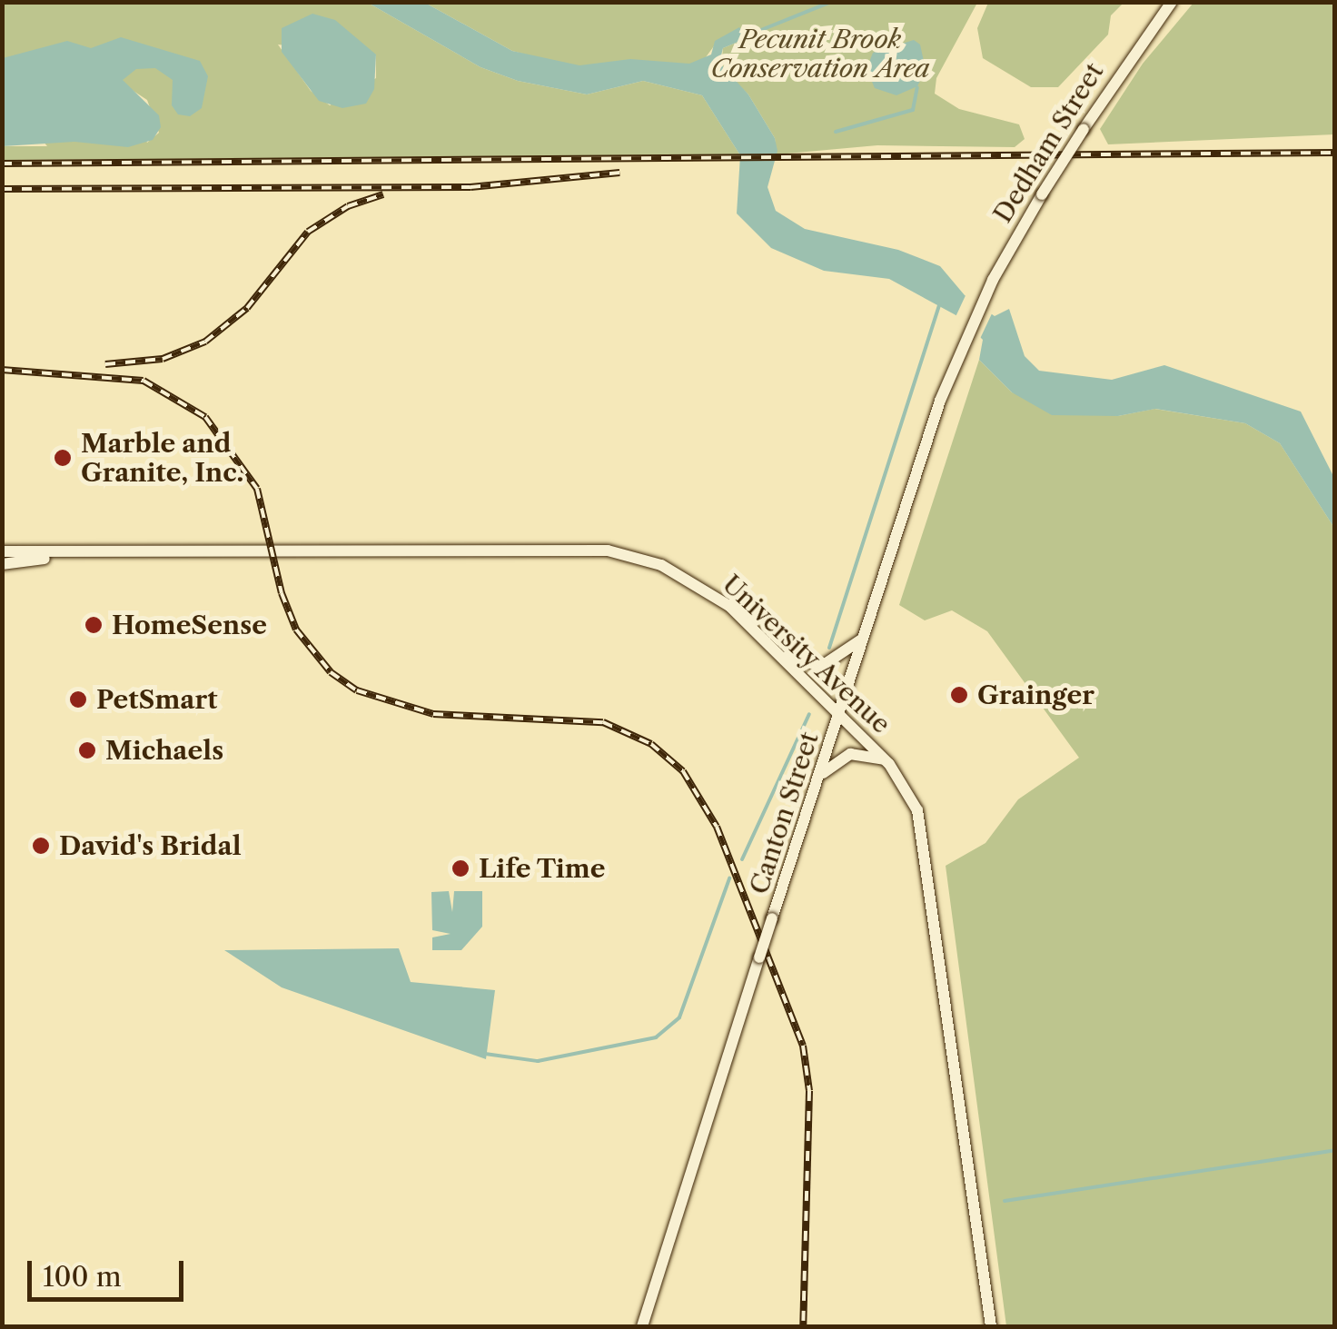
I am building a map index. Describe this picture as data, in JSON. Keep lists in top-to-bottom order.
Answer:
{
  "streets": {
    "main road": ["Dedham Street", "University Avenue", "Canton Street"]
  },
  "crossings": [
    ["Dedham Street", "Canton Street"],
    ["University Avenue", "Canton Street"]
  ],
  "parks": ["Pecunit Brook Conservation Area"],
  "places": [
    "Marble and Granite, Inc.",
    "HomeSense",
    "Grainger",
    "PetSmart",
    "Michaels",
    "David's Bridal",
    "Life Time"
  ],
  "scale_bar": "100 m"
}
